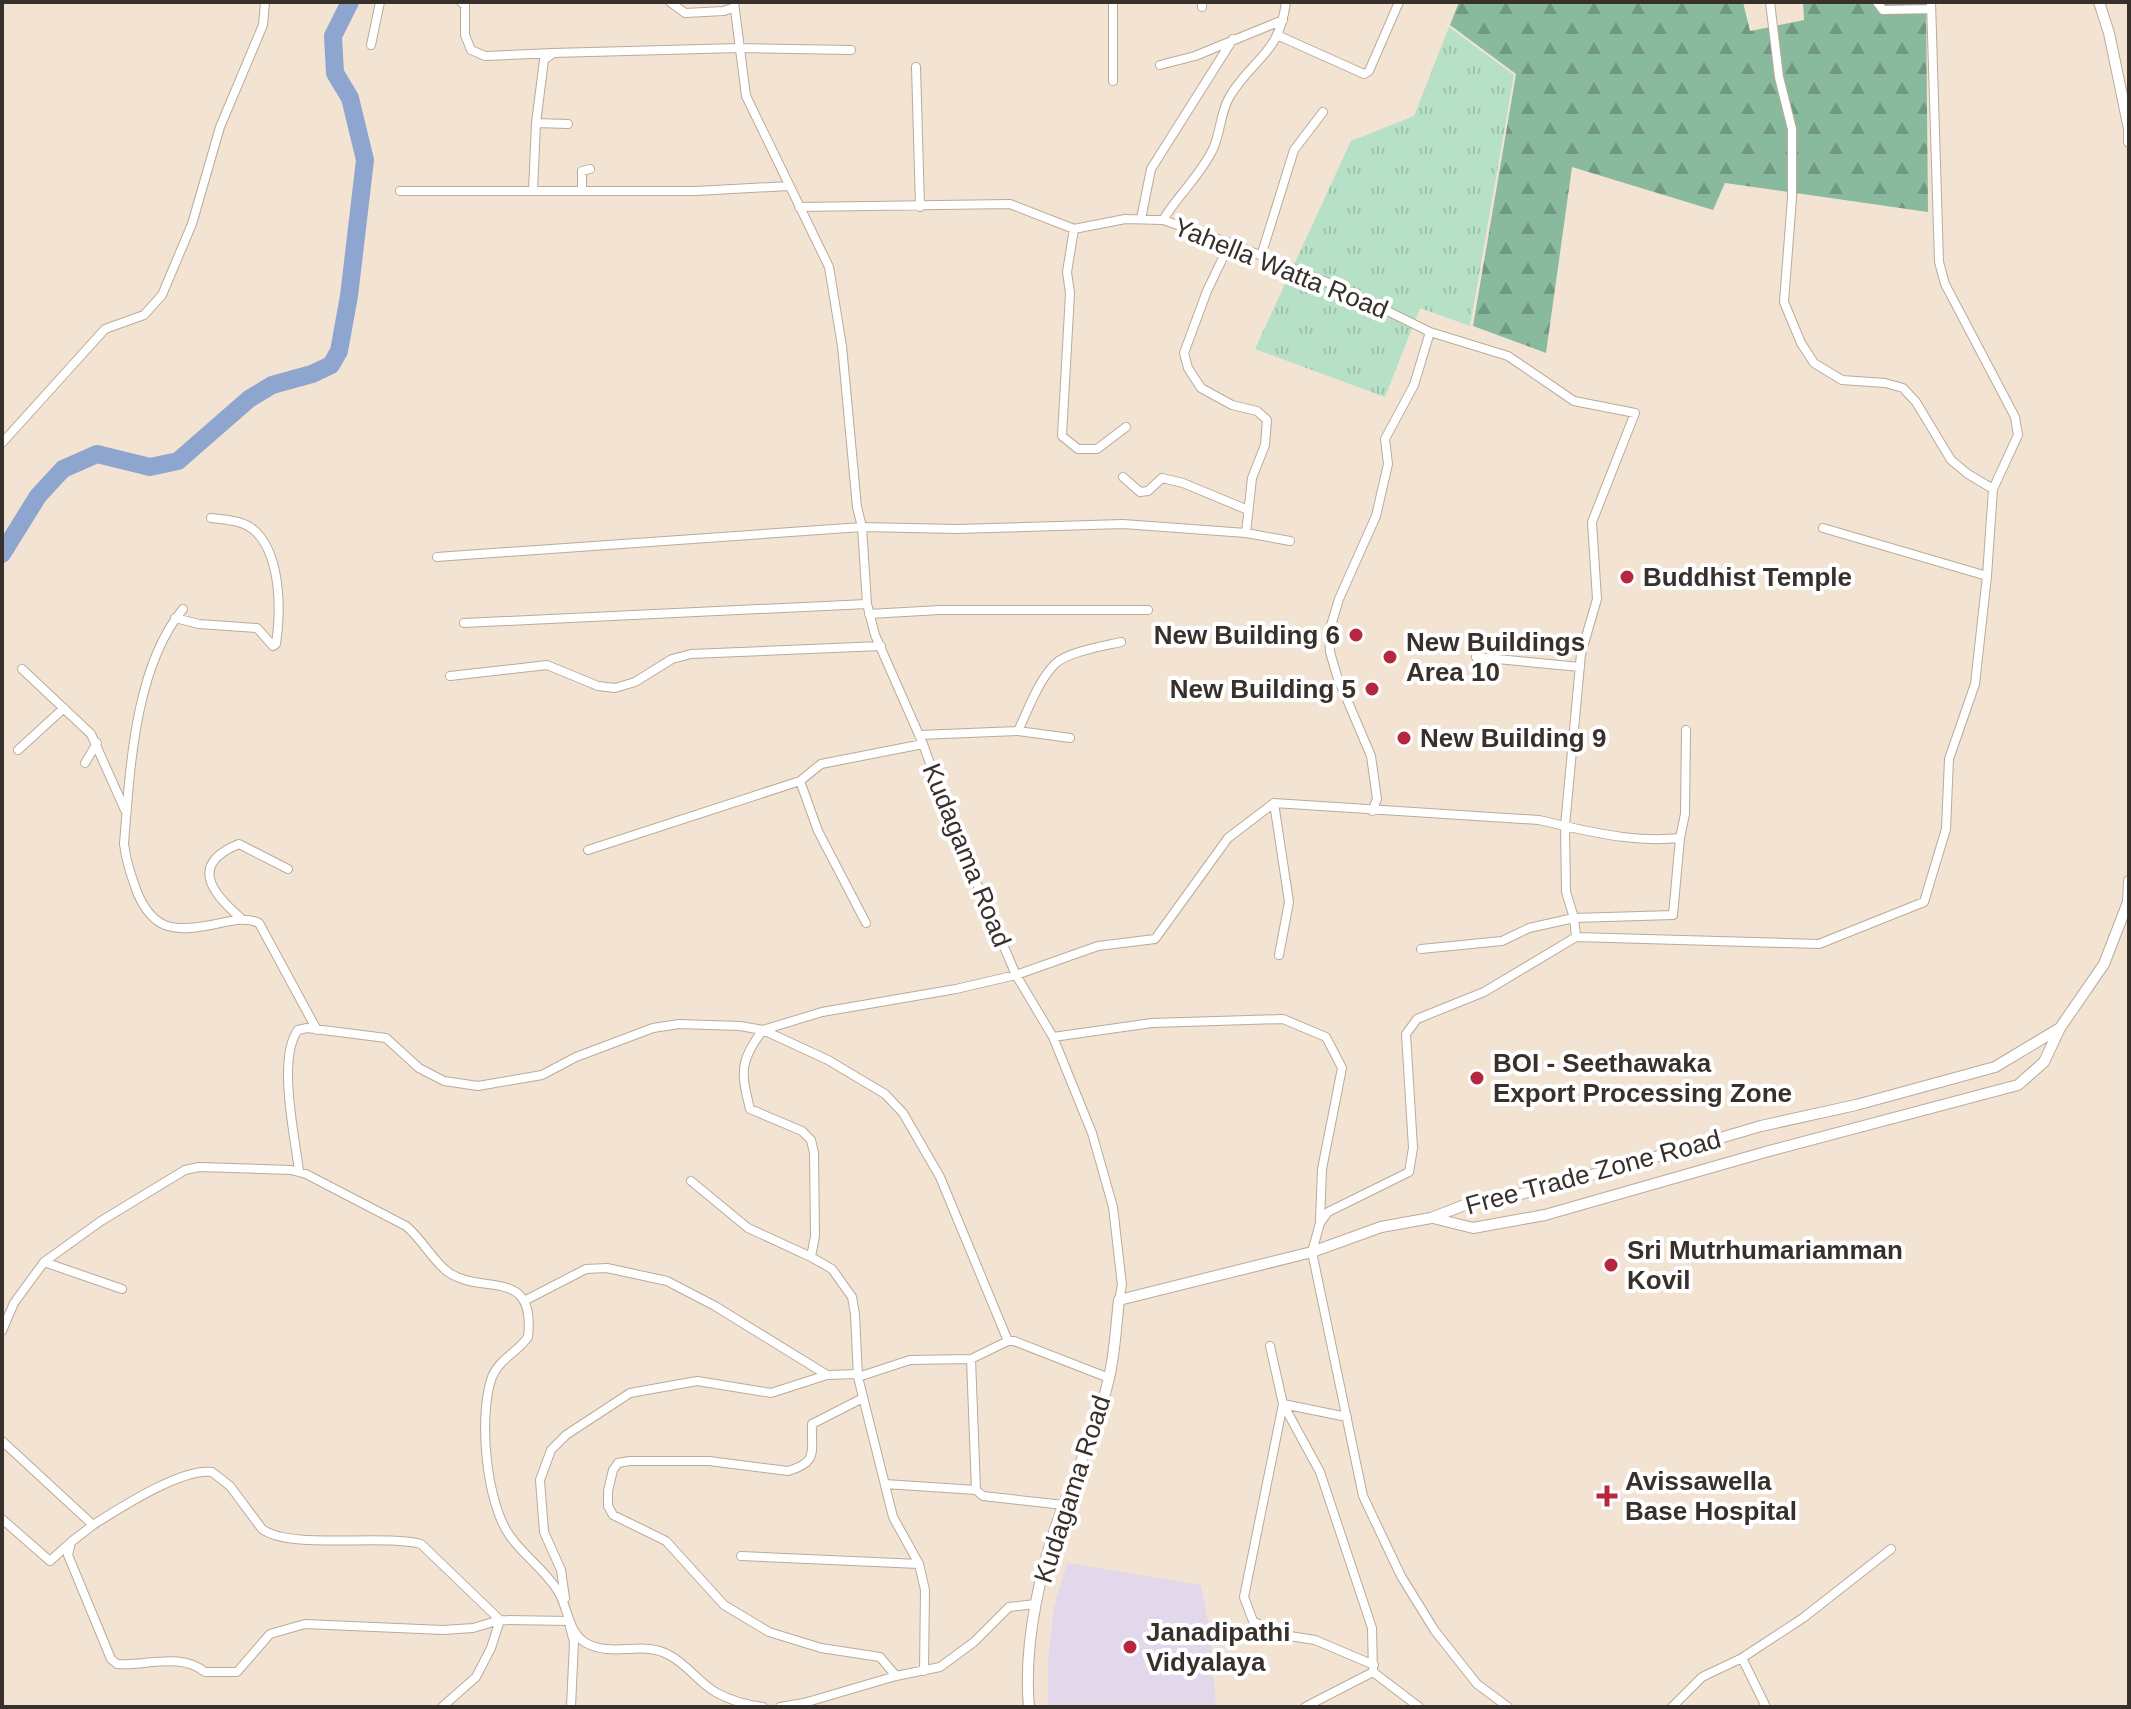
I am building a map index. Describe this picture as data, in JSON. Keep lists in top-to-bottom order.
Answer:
{
  "streets": {
    "street": ["Yahella Watta Road", "Kudagama Road", "Free Trade Zone Road"]
  },
  "crossings": [
    ["Kudagama Road", "Free Trade Zone Road"]
  ],
  "places": {
    "other": [
      "Buddhist Temple",
      "New Building 6",
      "New Buildings Area 10",
      "New Building 5",
      "New Building 9",
      "BOI - Seethawaka Export Processing Zone",
      "Sri Mutrhumariamman Kovil",
      "Janadipathi Vidyalaya"
    ],
    "health": ["Avissawella Base Hospital"]
  }
}
